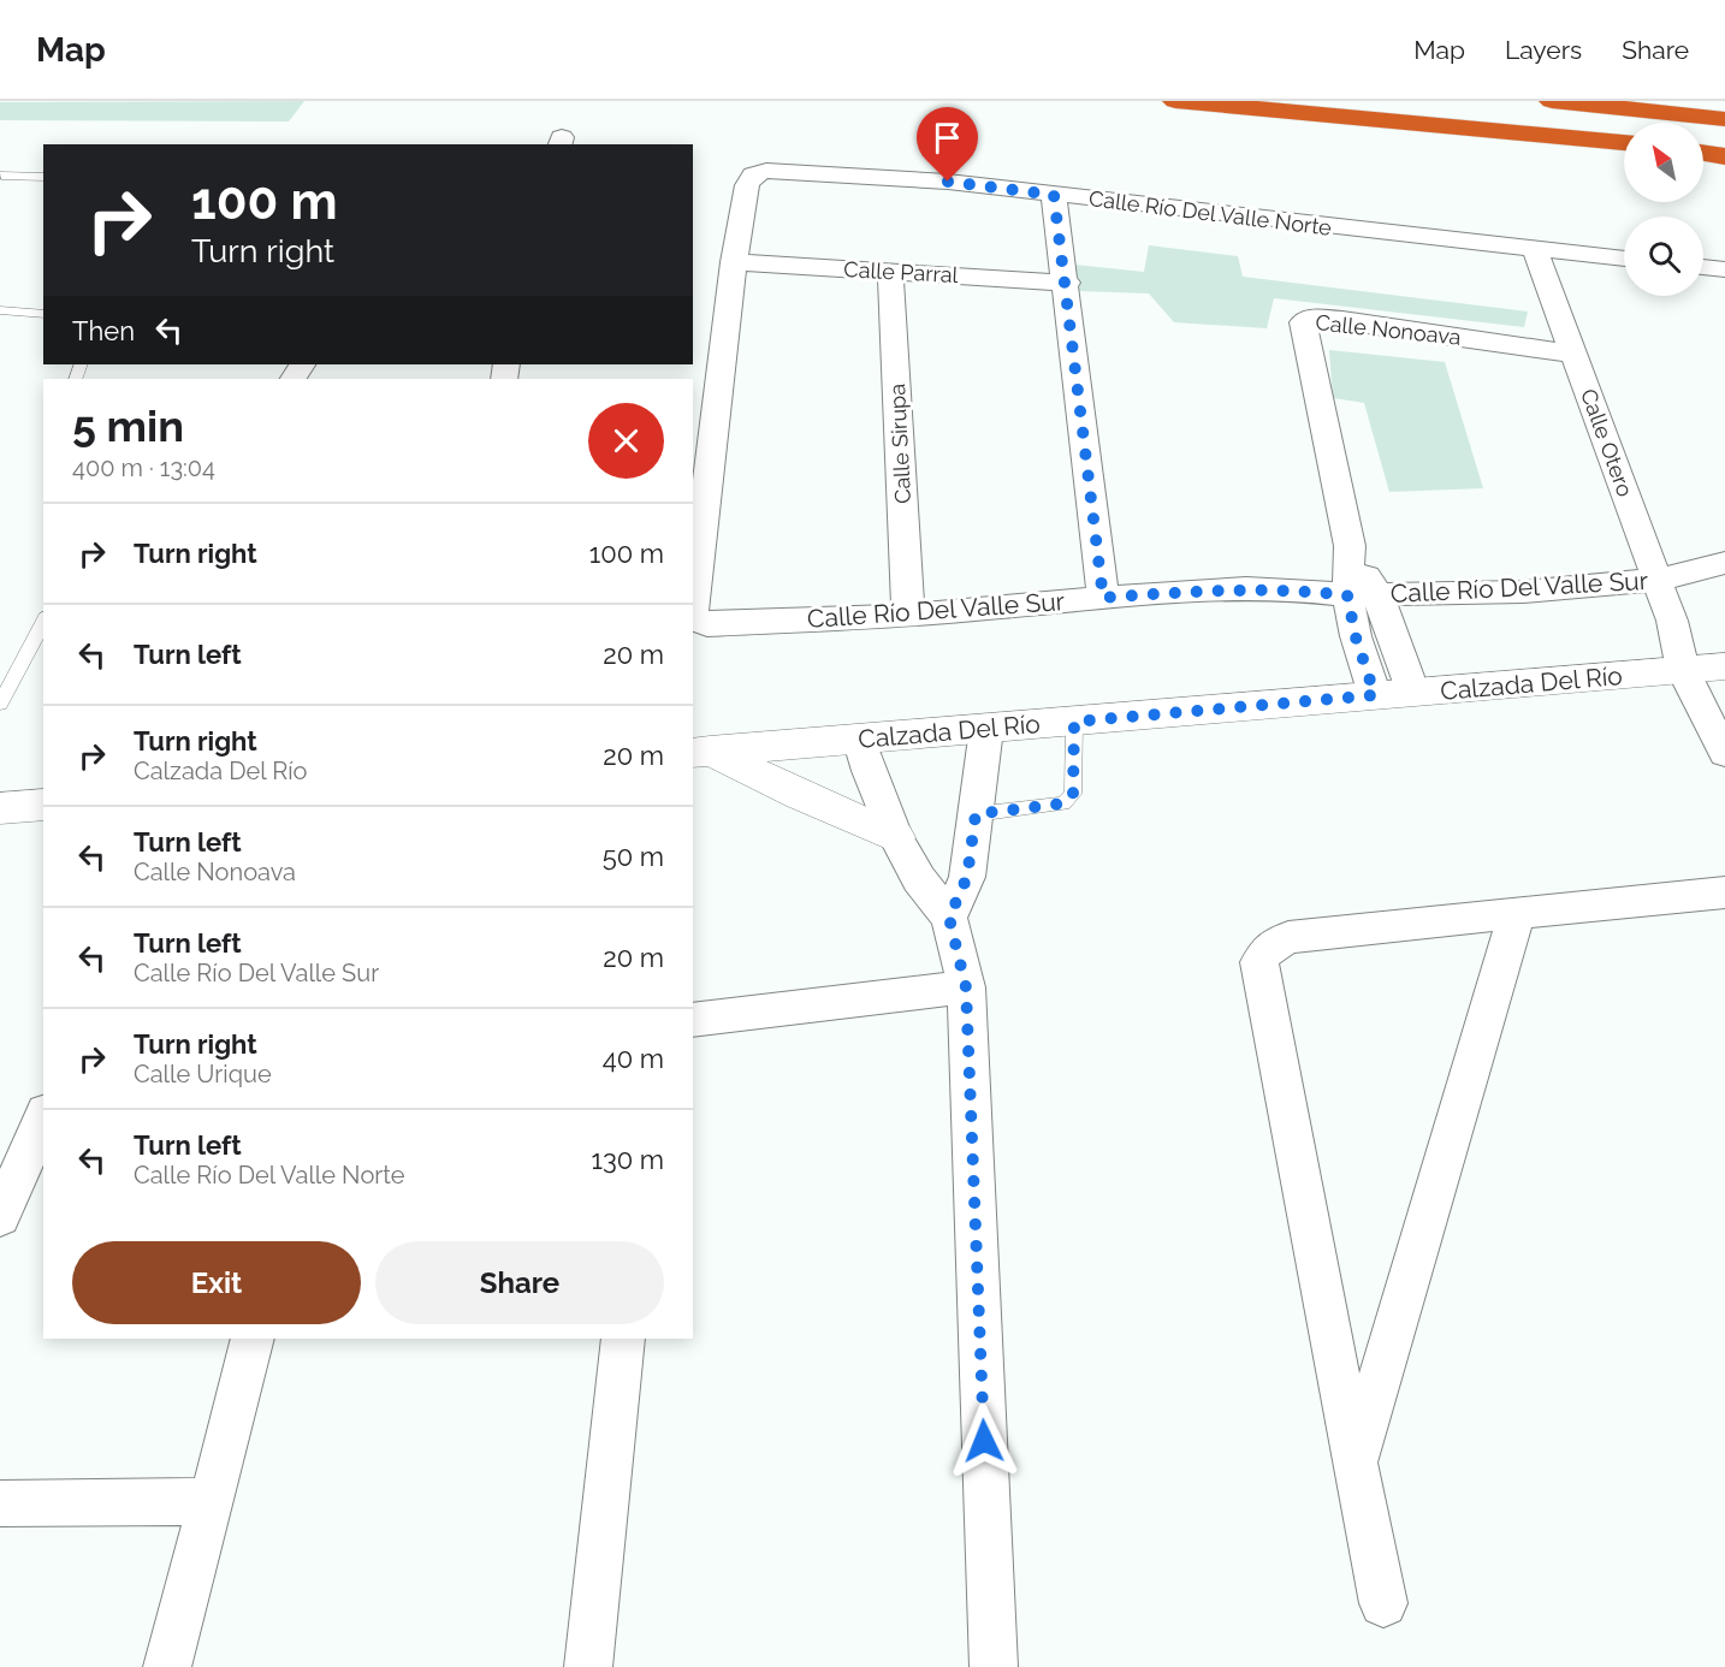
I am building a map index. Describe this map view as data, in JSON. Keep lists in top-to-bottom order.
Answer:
{
  "streets": {
    "street": [
      "Calle Río Del Valle Norte",
      "Calle Parral",
      "Calle Nonoava",
      "Calle Otero",
      "Calle Sirupa",
      "Calle Río Del Valle Sur",
      "Calzada Del Río"
    ]
  },
  "crossings": [
    ["Calle Río Del Valle Norte", "Calle Parral"],
    ["Calle Río Del Valle Norte", "Calle Otero"],
    ["Calle Río Del Valle Norte", "Calle Río Del Valle Sur"],
    ["Calle Parral", "Calle Sirupa"],
    ["Calle Parral", "Calle Río Del Valle Sur"],
    ["Calle Nonoava", "Calle Otero"],
    ["Calle Nonoava", "Calle Río Del Valle Sur"],
    ["Calle Nonoava", "Calzada Del Río"],
    ["Calle Otero", "Calle Río Del Valle Sur"],
    ["Calle Otero", "Calzada Del Río"],
    ["Calle Sirupa", "Calle Río Del Valle Sur"]
  ],
  "north": "top left",
  "page": {
    "header": "Map",
    "nav": ["Map", "Layers", "Share"],
    "turn": ["100 m", "Turn right"],
    "then": "Then",
    "heading": ["5 min", "400 m · 13:04"],
    "list": [
      {
        "name": "Turn right",
        "value": "100 m"
      },
      {
        "name": "Turn left",
        "value": "20 m"
      },
      {
        "name": "Turn right",
        "note": "Calzada Del Río",
        "value": "20 m"
      },
      {
        "name": "Turn left",
        "note": "Calle Nonoava",
        "value": "50 m"
      },
      {
        "name": "Turn left",
        "note": "Calle Río Del Valle Sur",
        "value": "20 m"
      },
      {
        "name": "Turn right",
        "note": "Calle Urique",
        "value": "40 m"
      },
      {
        "name": "Turn left",
        "note": "Calle Río Del Valle Norte",
        "value": "130 m"
      }
    ],
    "buttons": ["Exit", "Share"]
  }
}
